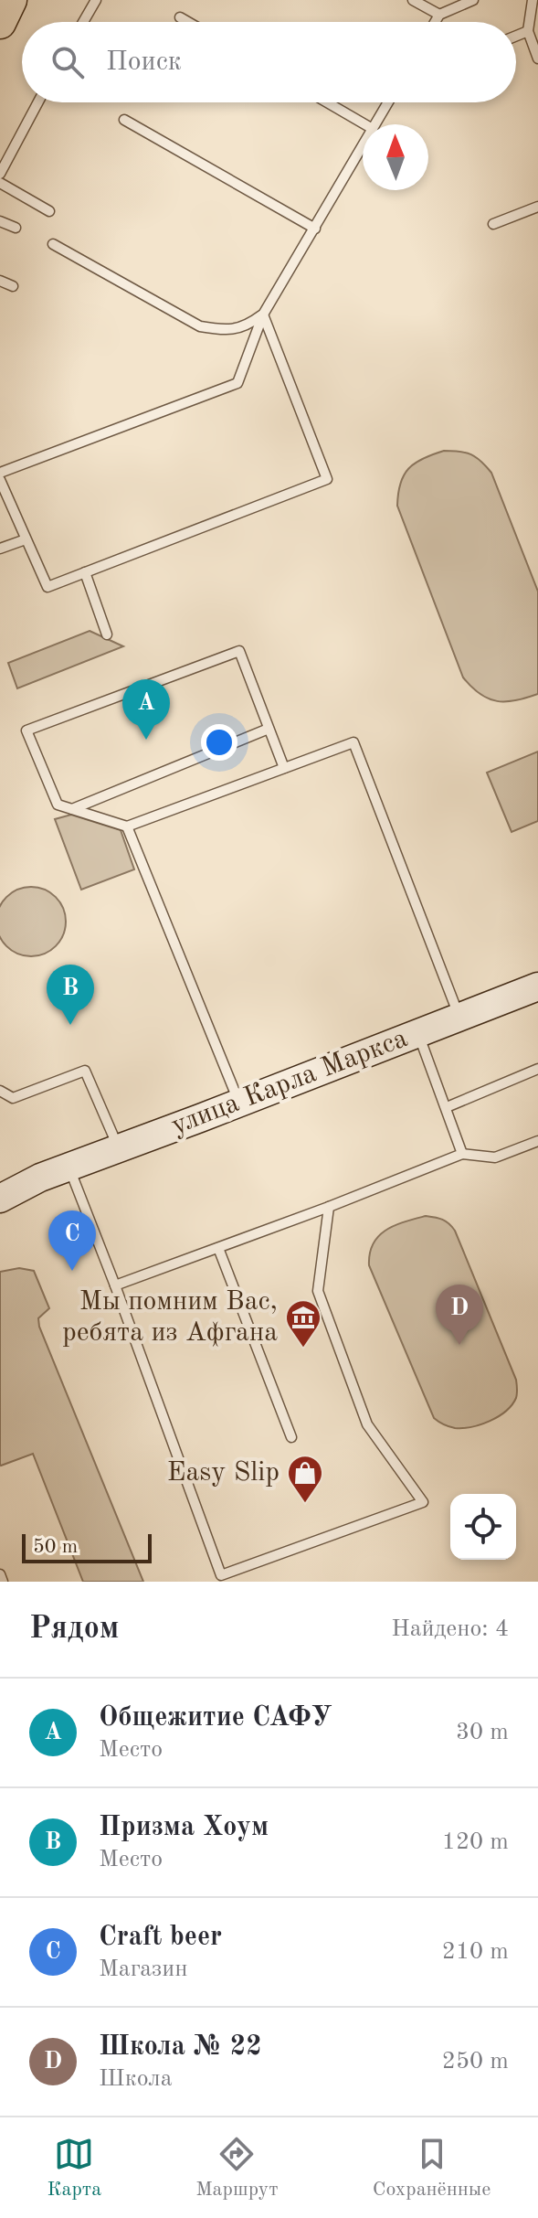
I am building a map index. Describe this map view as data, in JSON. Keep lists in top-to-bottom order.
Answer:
{
  "streets": {
    "street": ["улица Карла Маркса"]
  },
  "places": {
    "museum": ["Мы помним Вас, ребята из Афгана"],
    "shop": ["Easy Slip"]
  },
  "scale_bar": "50 m",
  "north": "top",
  "page": {
    "search": "Поиск",
    "pins": [
      "A",
      "B",
      "C",
      "D"
    ],
    "scale": "50 m",
    "heading": ["Рядом", "Найдено: 4"],
    "list": [
      {
        "mark": "A",
        "name": "Общежитие САФУ",
        "note": "Место",
        "value": "30 m"
      },
      {
        "mark": "B",
        "name": "Призма Хоум",
        "note": "Место",
        "value": "120 m"
      },
      {
        "mark": "C",
        "name": "Craft beer",
        "note": "Магазин",
        "value": "210 m"
      },
      {
        "mark": "D",
        "name": "Школа № 22",
        "note": "Школа",
        "value": "250 m"
      }
    ],
    "nav": ["Карта", "Маршрут", "Сохранённые"]
  }
}
